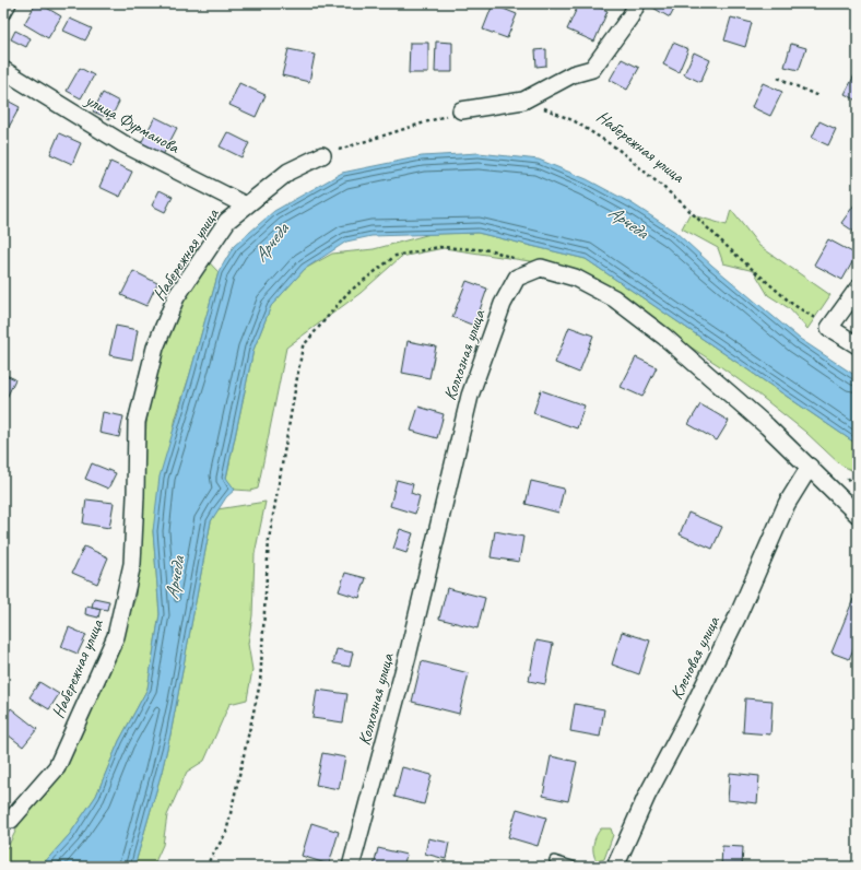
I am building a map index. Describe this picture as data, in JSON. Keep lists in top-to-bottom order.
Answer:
{
  "streets": {
    "street": [
      "улица Фурманова",
      "Набережная улица",
      "Колхозная улица",
      "Кленовая улица"
    ]
  },
  "crossings": [
    ["улица Фурманова", "Набережная улица"]
  ],
  "water": ["Арчеда"]
}
